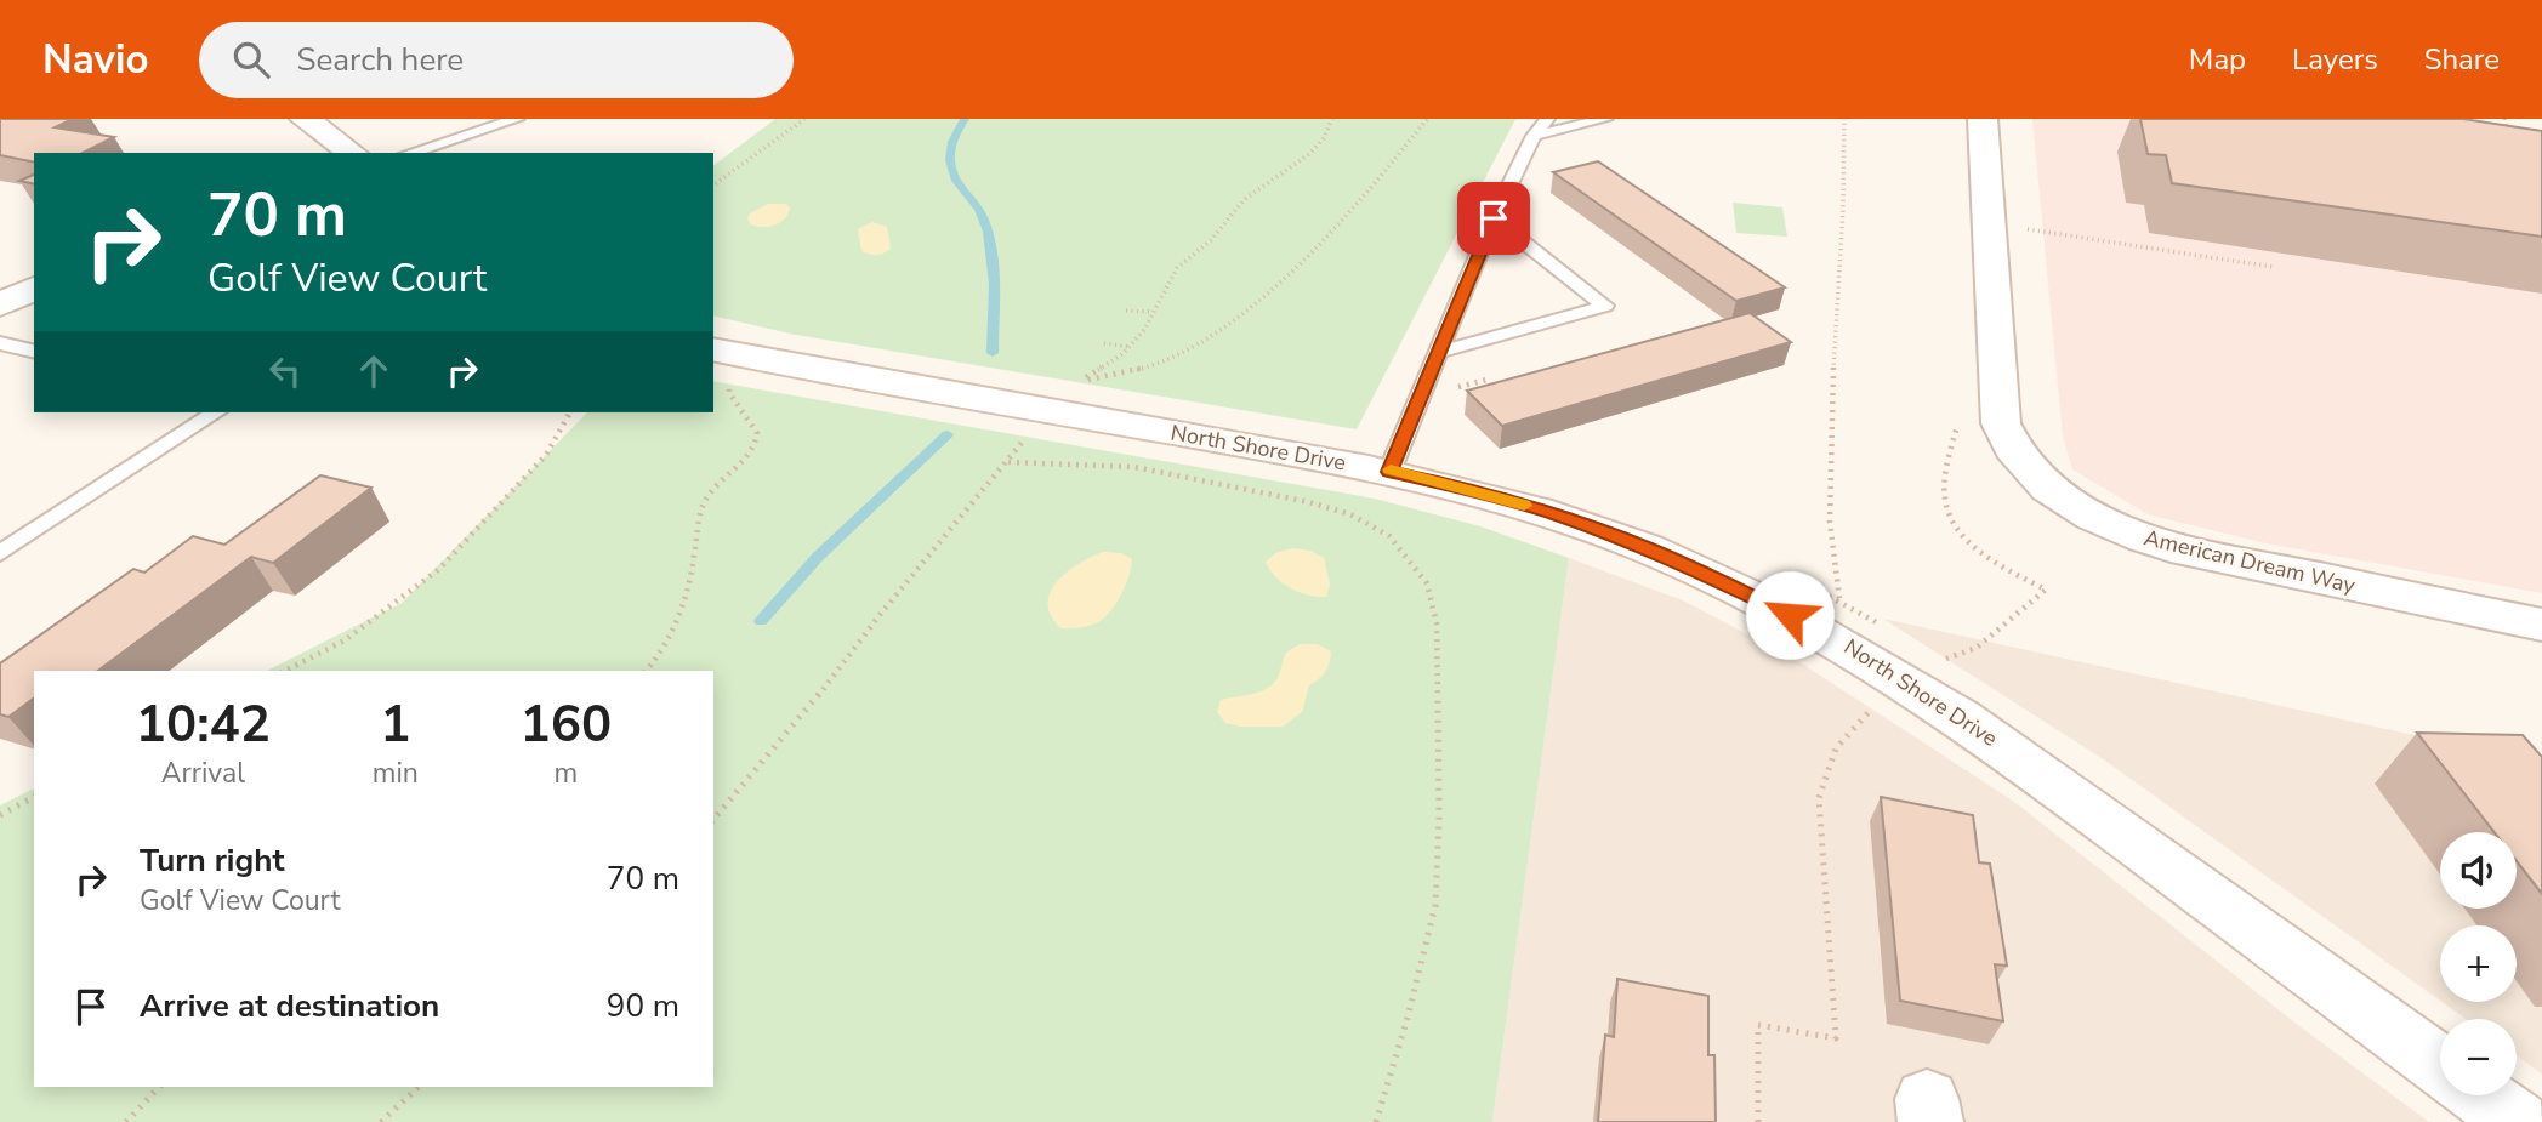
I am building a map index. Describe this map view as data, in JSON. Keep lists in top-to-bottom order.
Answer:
{
  "streets": {
    "street": ["North Shore Drive", "American Dream Way"]
  },
  "page": {
    "header": "Navio",
    "search": "Search here",
    "nav": ["Map", "Layers", "Share"],
    "turn": ["70 m", "Golf View Court"],
    "eta": [
      "10:42",
      "Arrival",
      "1",
      "min",
      "160",
      "m"
    ],
    "list": [
      {
        "name": "Turn right",
        "note": "Golf View Court",
        "value": "70 m"
      },
      {
        "name": "Arrive at destination",
        "value": "90 m"
      }
    ],
    "map_buttons": ["+", "−"]
  }
}
